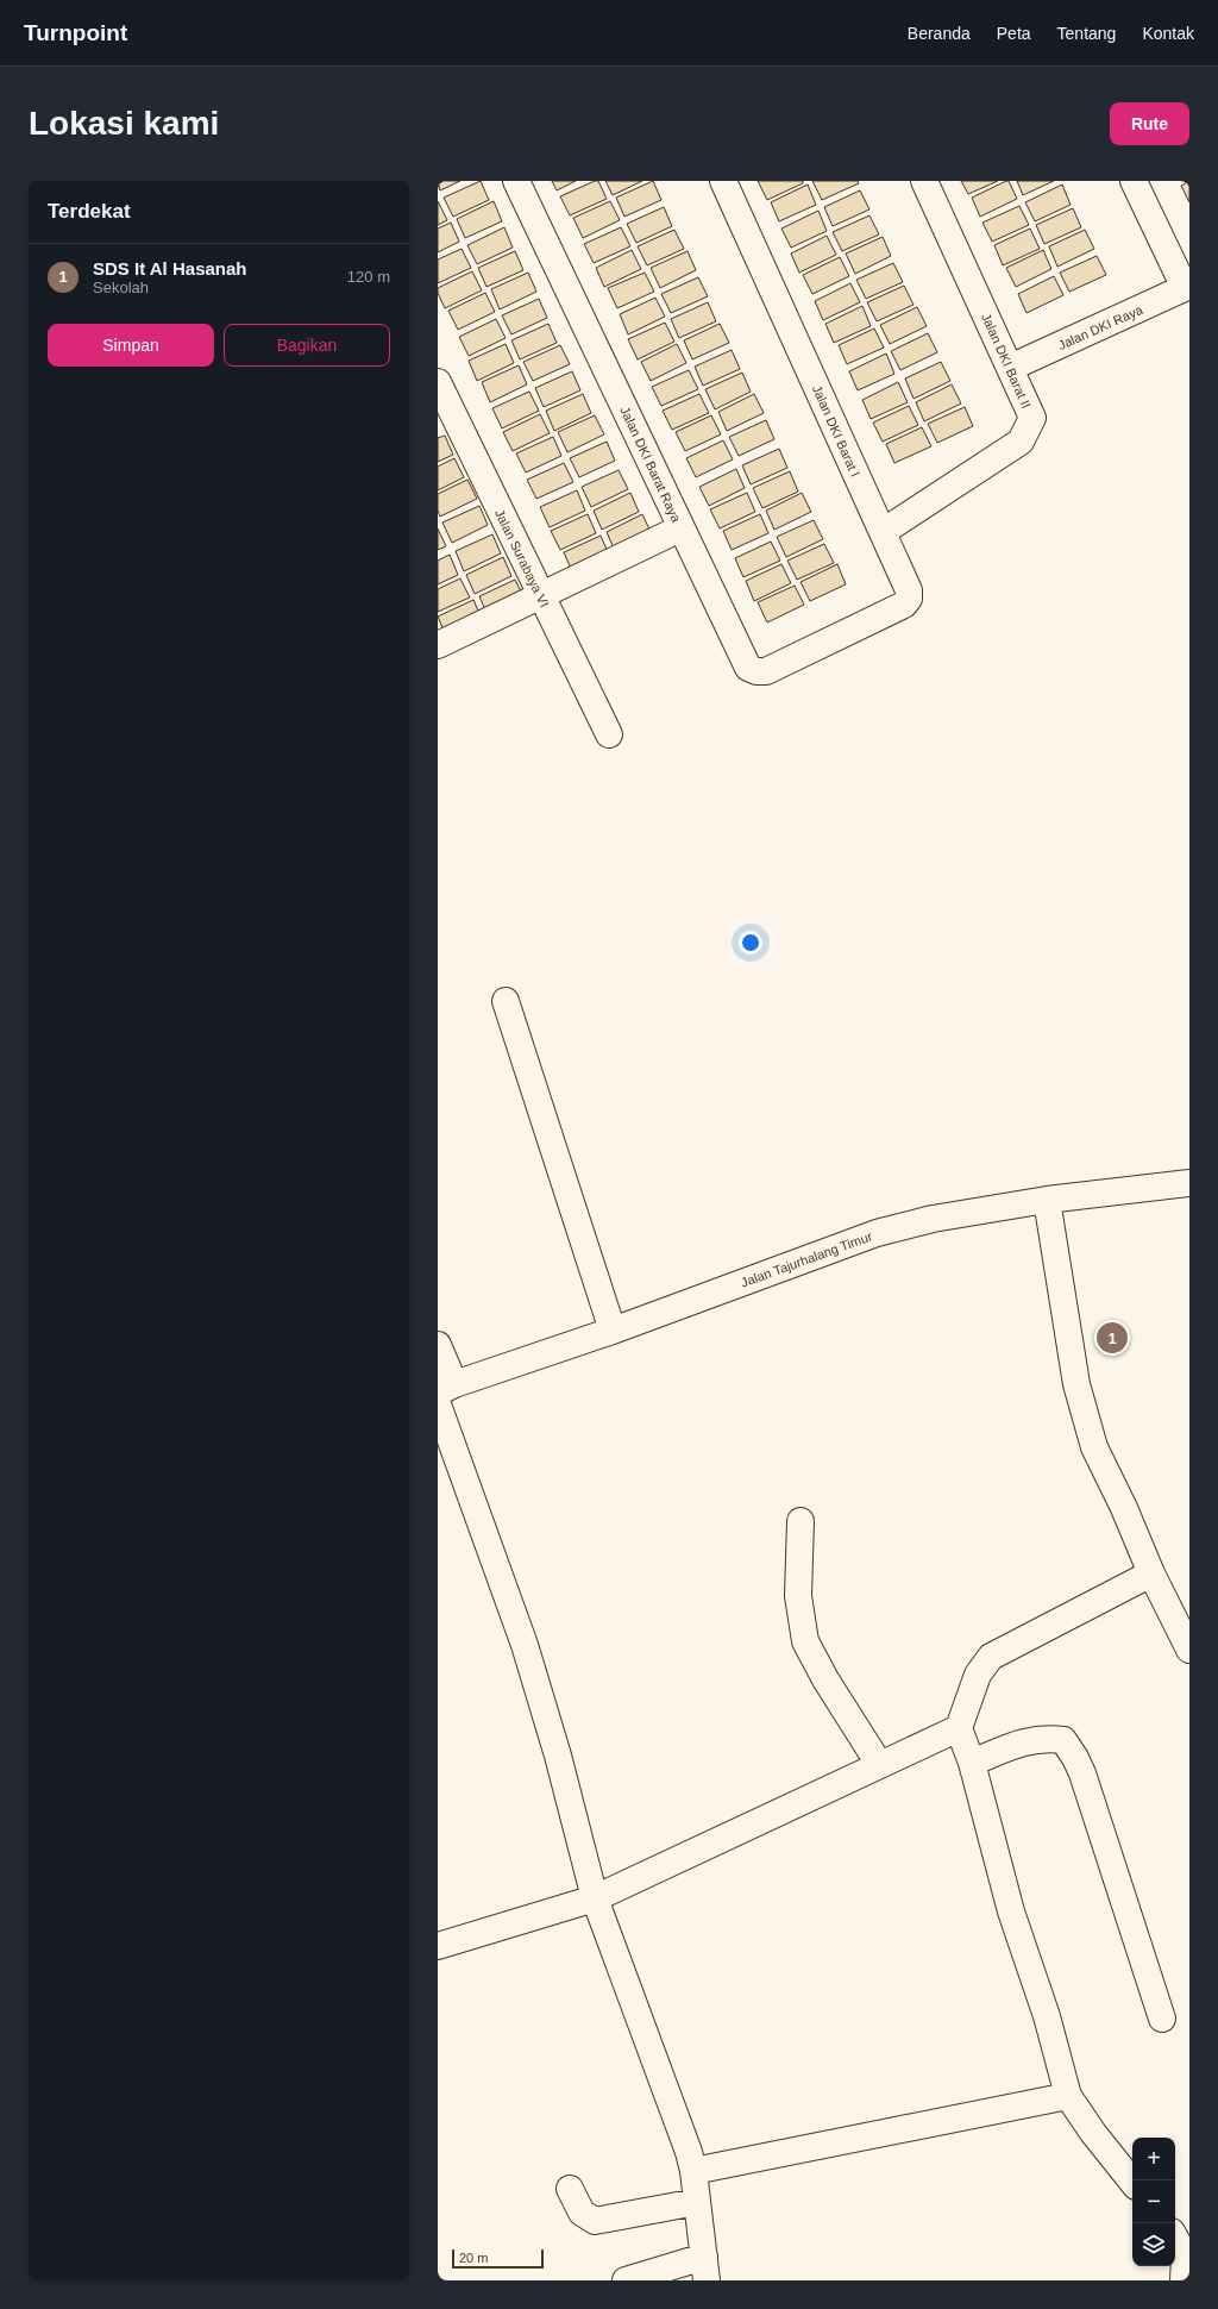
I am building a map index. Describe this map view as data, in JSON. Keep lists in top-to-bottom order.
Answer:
{
  "streets": {
    "street": [
      "Jalan DKI Raya",
      "Jalan DKI Barat II",
      "Jalan DKI Barat I",
      "Jalan DKI Barat Raya",
      "Jalan Surabaya VI",
      "Jalan Tajurhalang Timur"
    ]
  },
  "crossings": [
    ["Jalan DKI Raya", "Jalan DKI Barat II"],
    ["Jalan DKI Barat II", "Jalan DKI Barat I"],
    ["Jalan DKI Barat I", "Jalan DKI Barat Raya"]
  ],
  "scale_bar": "20 m",
  "page": {
    "header": "Turnpoint",
    "nav": [
      "Beranda",
      "Peta",
      "Tentang",
      "Kontak"
    ],
    "buttons": [
      "Rute",
      ["Simpan", "Bagikan"]
    ],
    "title": "Lokasi kami",
    "heading": "Terdekat",
    "list": [
      {
        "mark": "1",
        "name": "SDS It Al Hasanah",
        "note": "Sekolah",
        "value": "120 m"
      }
    ],
    "pins": "1",
    "map_buttons": ["+", "−"],
    "scale": "20 m"
  }
}
